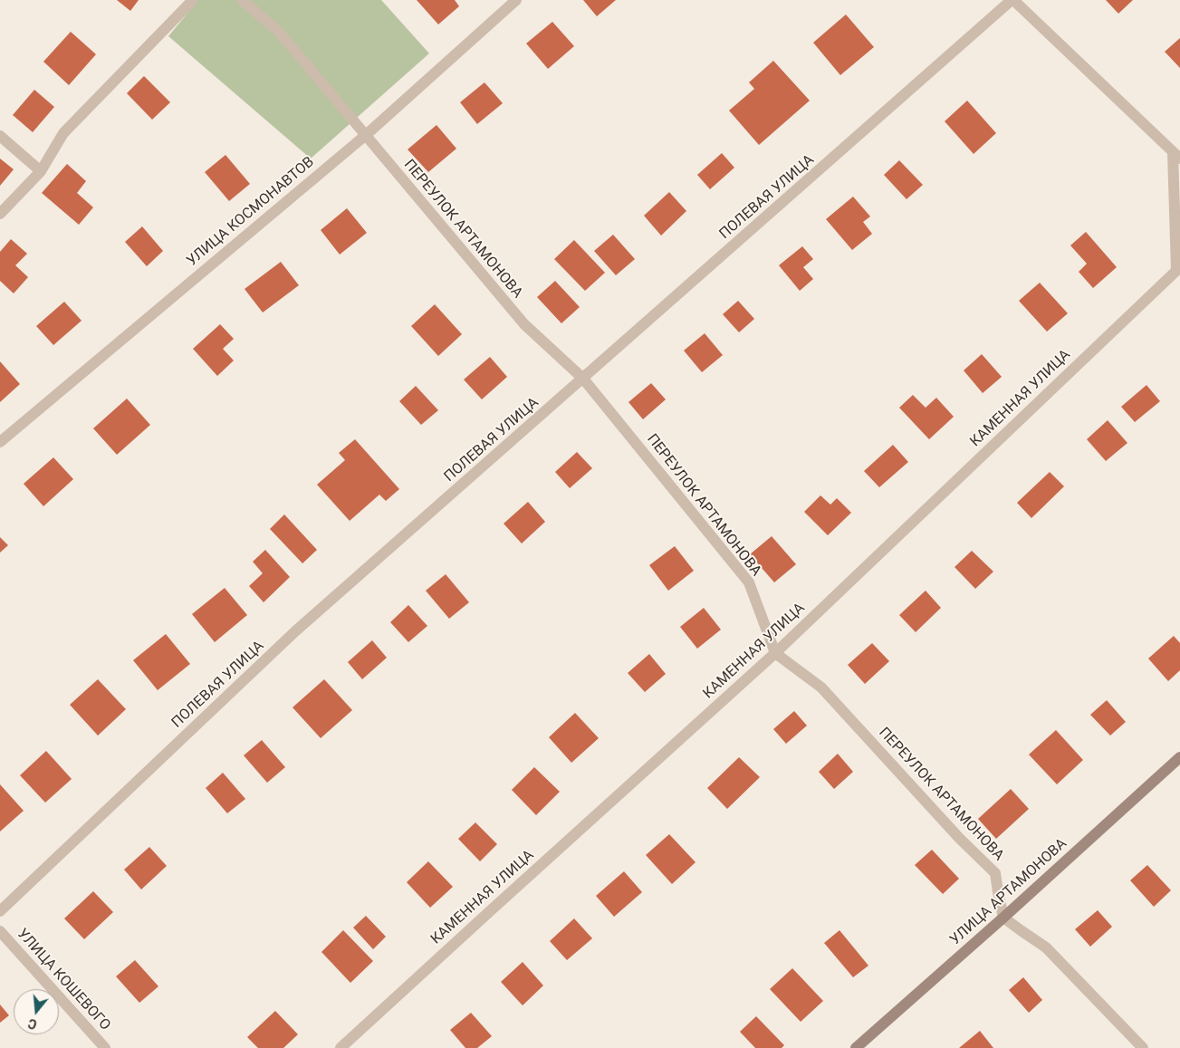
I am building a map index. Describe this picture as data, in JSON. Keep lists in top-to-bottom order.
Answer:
{
  "streets": {
    "street": [
      "ПОЛЕВАЯ УЛИЦА",
      "УЛИЦА КОСМОНАВТОВ",
      "ПЕРЕУЛОК АРТАМОНОВА",
      "КАМЕННАЯ УЛИЦА",
      "УЛИЦА АРТАМОНОВА",
      "УЛИЦА КОШЕВОГО"
    ]
  },
  "crossings": [
    ["ПОЛЕВАЯ УЛИЦА", "ПЕРЕУЛОК АРТАМОНОВА"],
    ["УЛИЦА КОСМОНАВТОВ", "ПЕРЕУЛОК АРТАМОНОВА"],
    ["ПЕРЕУЛОК АРТАМОНОВА", "КАМЕННАЯ УЛИЦА"],
    ["ПЕРЕУЛОК АРТАМОНОВА", "УЛИЦА АРТАМОНОВА"]
  ],
  "north": "bottom"
}
